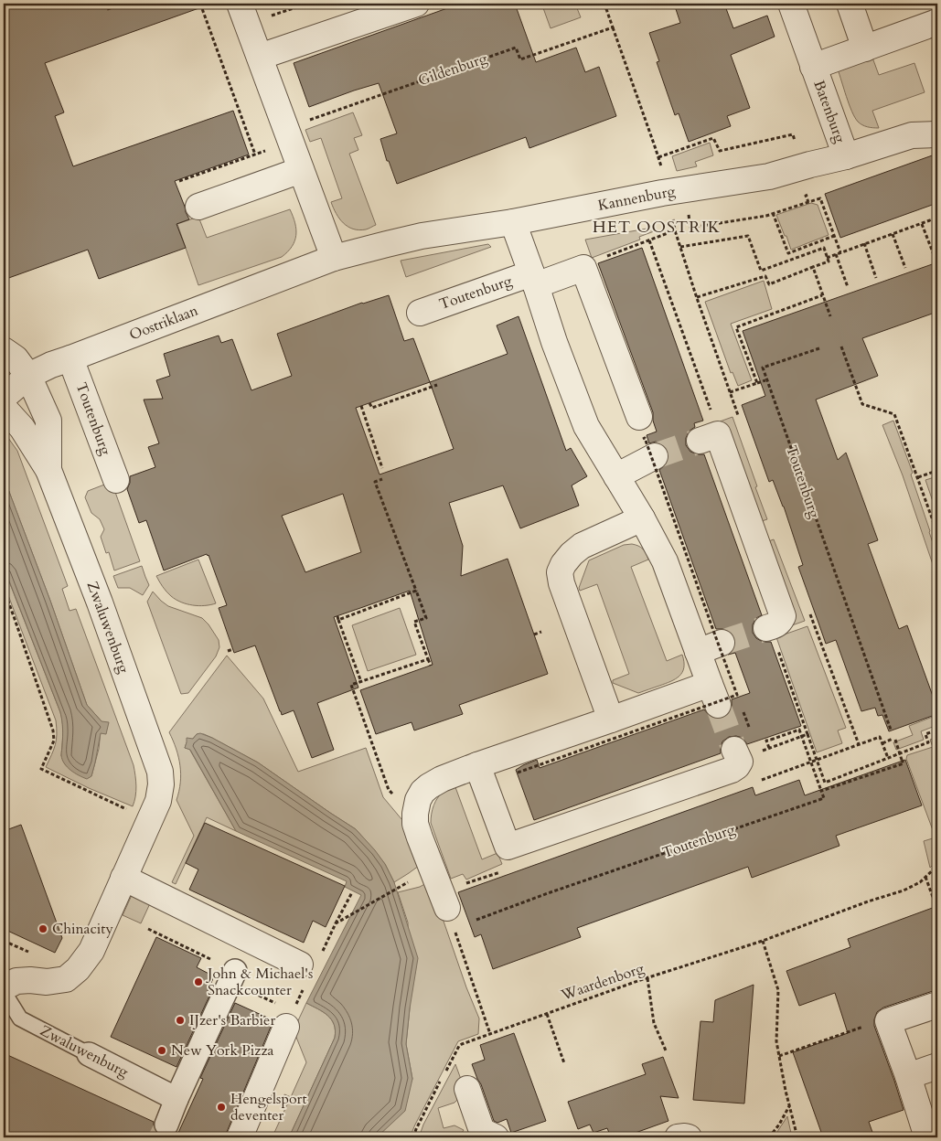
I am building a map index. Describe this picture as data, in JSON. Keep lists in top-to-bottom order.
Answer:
{
  "streets": {
    "street": [
      "Batenburg",
      "Kannenburg",
      "Toutenburg",
      "Oostriklaan",
      "Zwaluwenburg"
    ],
    "path": ["Gildenburg", "Waardenborg"]
  },
  "crossings": [
    ["Batenburg", "Kannenburg"],
    ["Kannenburg", "Toutenburg"],
    ["Kannenburg", "Oostriklaan"],
    ["Toutenburg", "Oostriklaan"],
    ["Oostriklaan", "Zwaluwenburg"]
  ],
  "districts": ["HET OOSTRIK"],
  "places": [
    "Chinacity",
    "John & Michael's Snackcounter",
    "IJzer's Barbier",
    "New York Pizza",
    "Hengelsport deventer"
  ]
}
